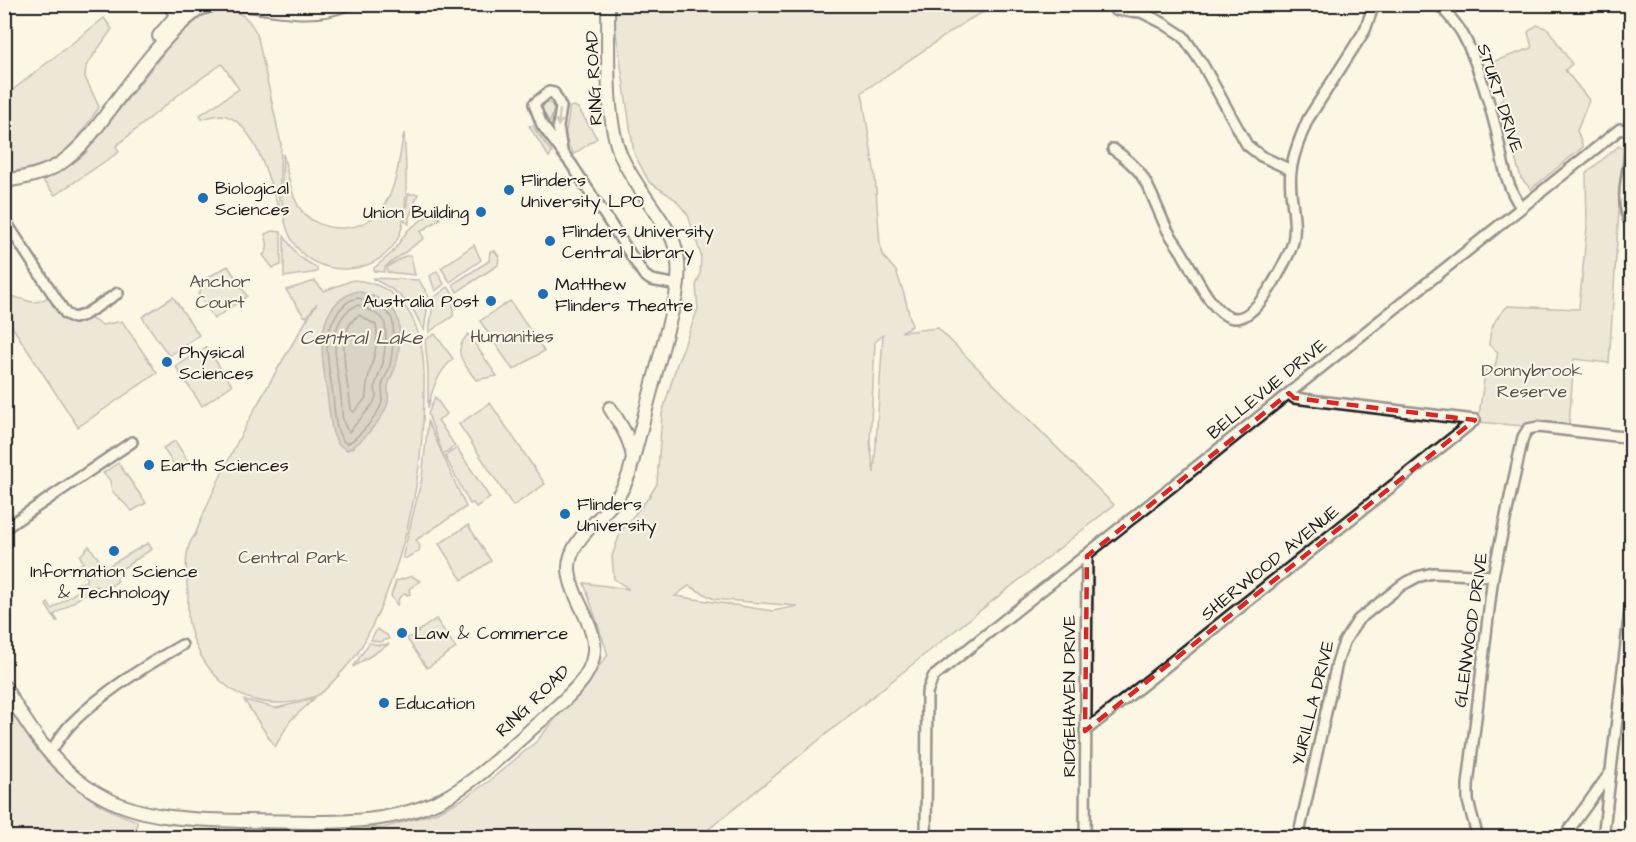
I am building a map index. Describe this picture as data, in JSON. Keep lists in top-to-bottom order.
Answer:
{
  "streets": {
    "street": [
      "RING ROAD",
      "STURT DRIVE",
      "BELLEVUE DRIVE",
      "SHERWOOD AVENUE",
      "GLENWOOD DRIVE",
      "RIDGEHAVEN DRIVE",
      "YURILLA DRIVE"
    ]
  },
  "crossings": [
    ["STURT DRIVE", "BELLEVUE DRIVE"],
    ["BELLEVUE DRIVE", "SHERWOOD AVENUE"],
    ["BELLEVUE DRIVE", "RIDGEHAVEN DRIVE"],
    ["SHERWOOD AVENUE", "RIDGEHAVEN DRIVE"],
    ["GLENWOOD DRIVE", "YURILLA DRIVE"]
  ],
  "water": ["Central Lake"],
  "parks": [
    "Anchor Court",
    "Humanities",
    "Donnybrook Reserve",
    "Central Park"
  ],
  "places": [
    "Flinders University LPO",
    "Biological Sciences",
    "Union Building",
    "Flinders University Central Library",
    "Matthew Flinders Theatre",
    "Australia Post",
    "Physical Sciences",
    "Earth Sciences",
    "Flinders University",
    "Information Science & Technology",
    "Law & Commerce",
    "Education"
  ]
}
